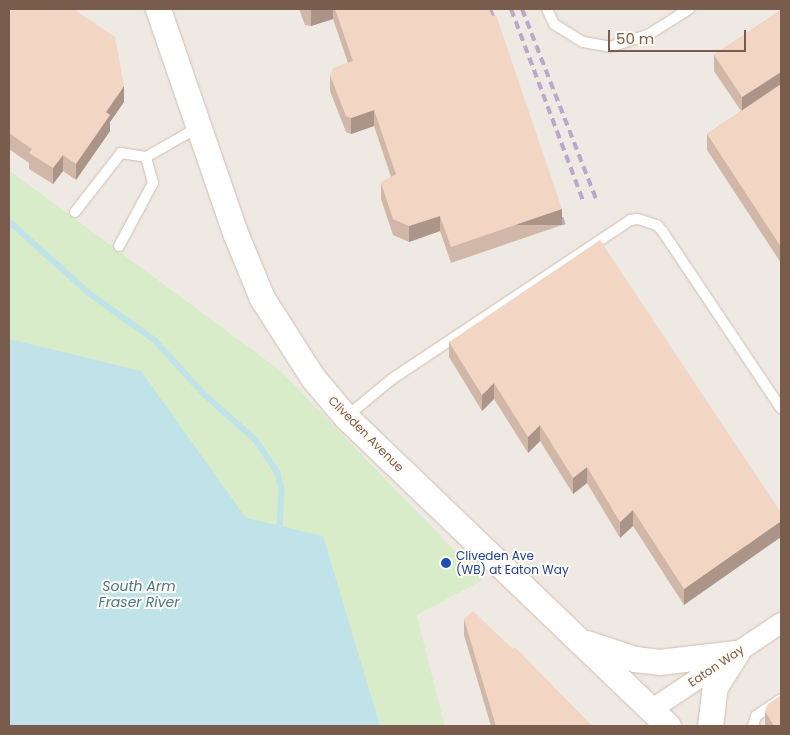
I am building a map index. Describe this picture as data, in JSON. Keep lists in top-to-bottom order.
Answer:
{
  "streets": {
    "street": ["Cliveden Avenue", "Eaton Way"]
  },
  "crossings": [
    ["Cliveden Avenue", "Eaton Way"]
  ],
  "water": ["South Arm Fraser River"],
  "places": ["Cliveden Ave (WB) at Eaton Way"],
  "scale_bar": "50 m"
}
